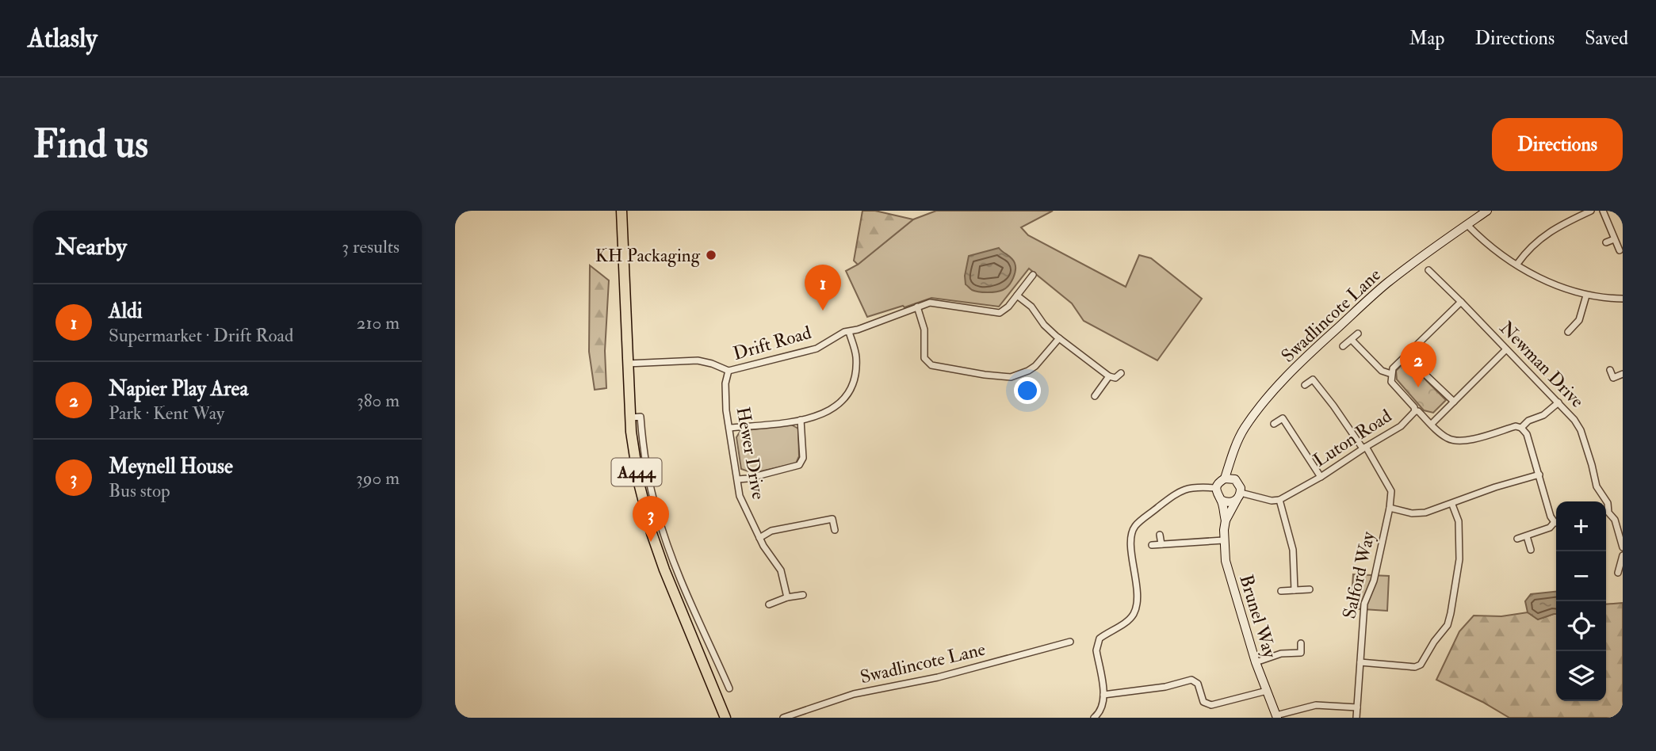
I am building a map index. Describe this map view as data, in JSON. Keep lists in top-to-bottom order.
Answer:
{
  "streets": {
    "highway": ["A444"],
    "street": [
      "Swadlincote Lane",
      "Drift Road",
      "Newman Drive",
      "Luton Road",
      "Hewer Drive",
      "Salford Way",
      "Brunel Way"
    ]
  },
  "crossings": [
    ["Swadlincote Lane", "Brunel Way"],
    ["Drift Road", "Hewer Drive"],
    ["Drift Road", "A444"],
    ["Newman Drive", "Luton Road"],
    ["Luton Road", "Salford Way"]
  ],
  "places": ["KH Packaging"],
  "page": {
    "header": "Atlasly",
    "nav": ["Map", "Directions", "Saved"],
    "buttons": "Directions",
    "title": "Find us",
    "heading": ["Nearby", "3 results"],
    "pins": ["1", "2", "3"],
    "list": [
      {
        "mark": "1",
        "name": "Aldi",
        "note": "Supermarket · Drift Road",
        "value": "210 m"
      },
      {
        "mark": "2",
        "name": "Napier Play Area",
        "note": "Park · Kent Way",
        "value": "380 m"
      },
      {
        "mark": "3",
        "name": "Meynell House",
        "note": "Bus stop",
        "value": "390 m"
      }
    ],
    "map_buttons": ["+", "−"]
  }
}
